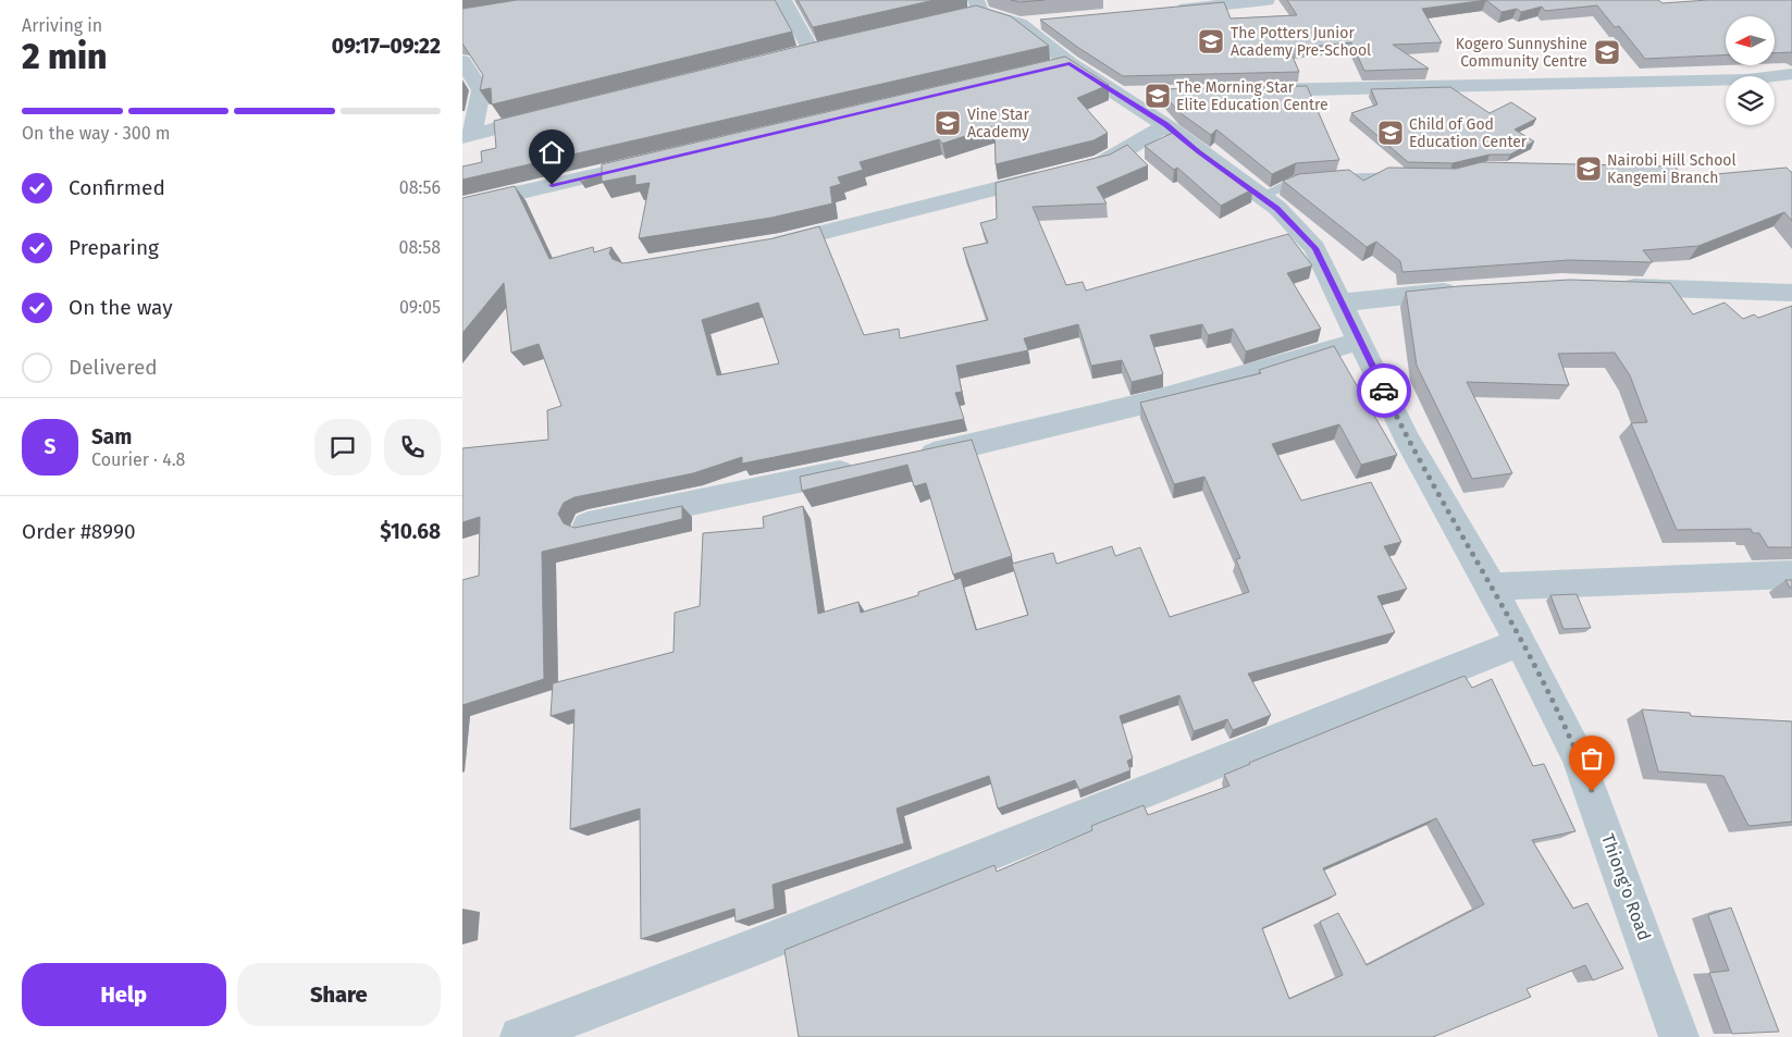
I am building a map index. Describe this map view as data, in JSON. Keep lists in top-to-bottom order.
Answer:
{
  "streets": {
    "street": ["Thiong'o Road"]
  },
  "places": {
    "school or university": [
      "The Potters Junior Academy Pre-School",
      "Kogero Sunnyshine Community Centre",
      "The Morning Star Elite Education Centre",
      "Vine Star Academy",
      "Child of God Education Center",
      "Nairobi Hill School Kangemi Branch"
    ]
  },
  "north": "left",
  "page": {
    "heading": ["2 min", "Arriving in", "09:17–09:22"],
    "panel": [
      "Sam",
      "Courier · 4.8",
      "Order #8990",
      "$10.68"
    ],
    "bar": "On the way · 300 m",
    "list": [
      ["Confirmed", "08:56"],
      ["Preparing", "08:58"],
      ["On the way", "09:05"],
      "Delivered"
    ],
    "round": "S",
    "buttons": ["Help", "Share"]
  }
}
